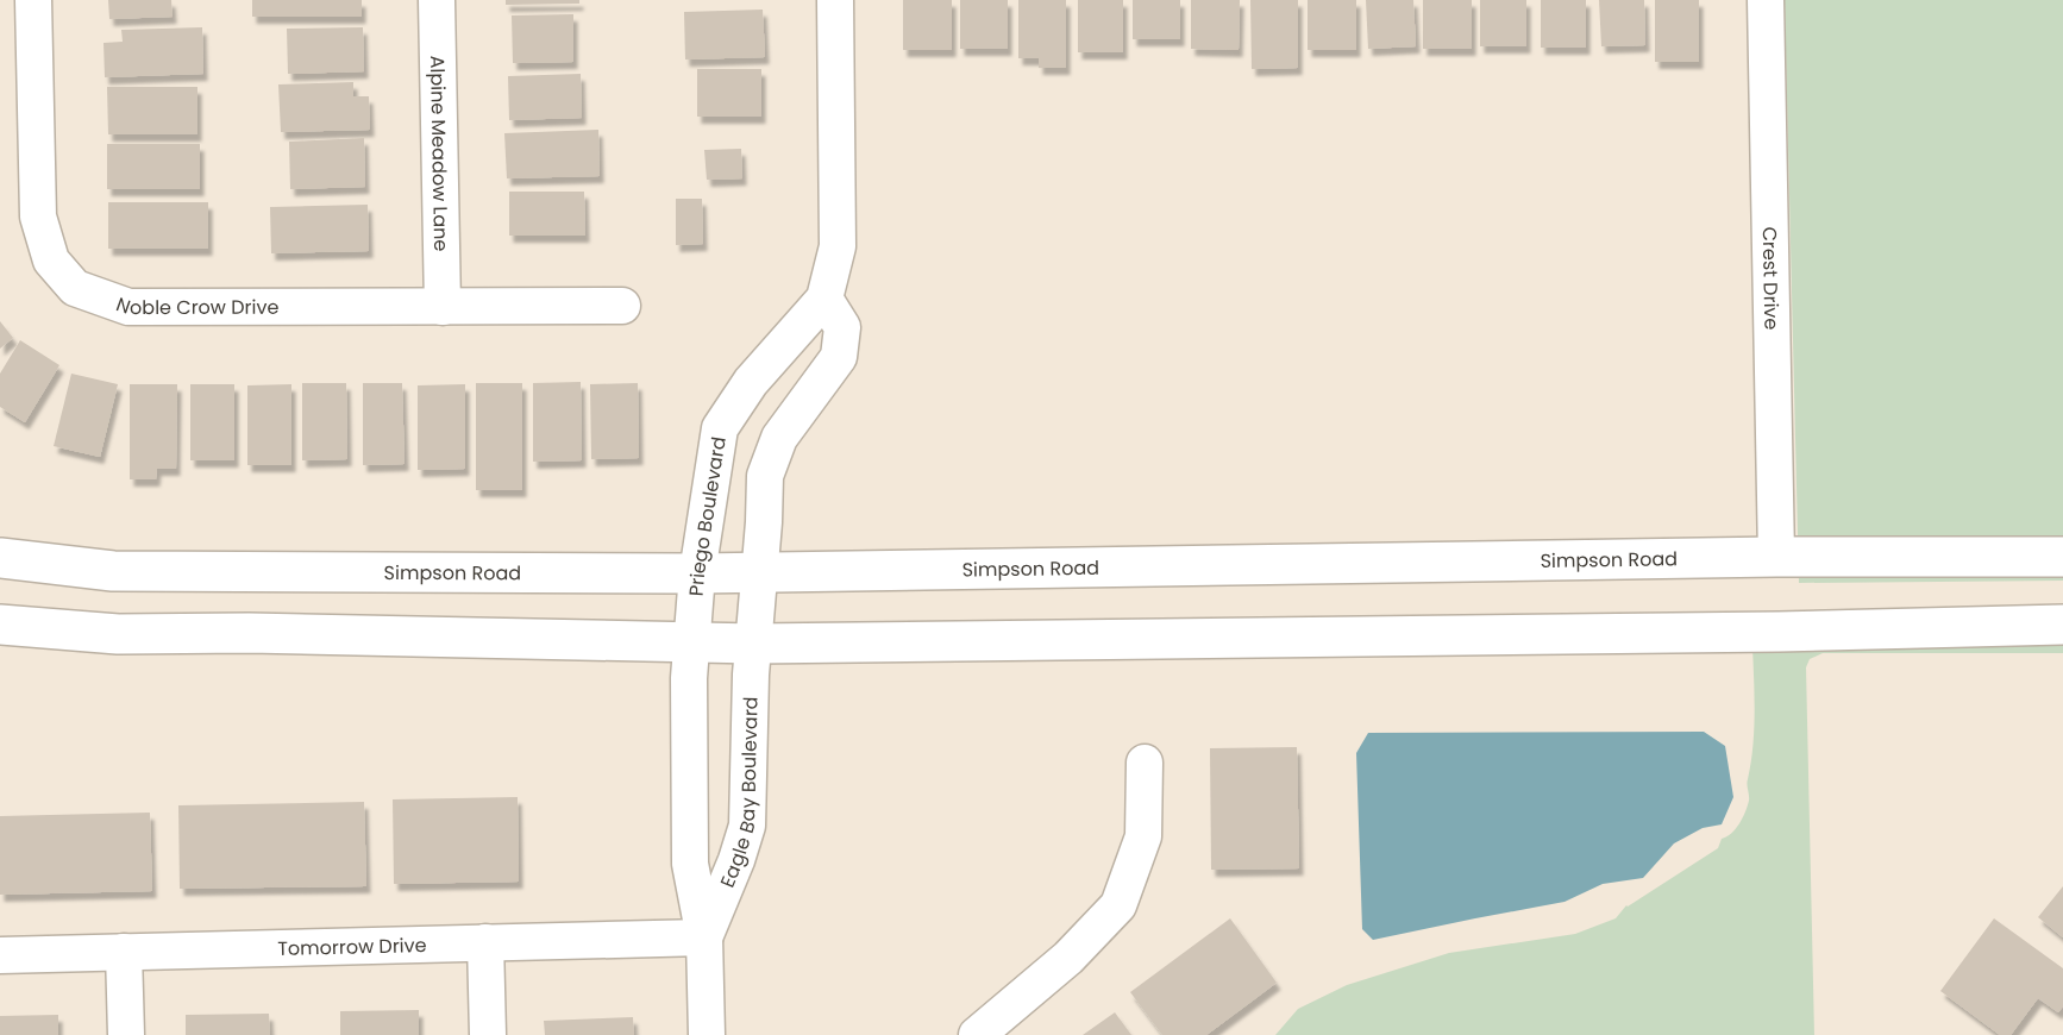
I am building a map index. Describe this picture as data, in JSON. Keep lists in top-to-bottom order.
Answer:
{
  "streets": {
    "main road": ["Simpson Road"],
    "street": [
      "Alpine Meadow Lane",
      "Crest Drive",
      "Noble Crow Drive",
      "Priego Boulevard",
      "Eagle Bay Boulevard",
      "Tomorrow Drive"
    ]
  },
  "crossings": [
    ["Alpine Meadow Lane", "Noble Crow Drive"],
    ["Crest Drive", "Simpson Road"],
    ["Priego Boulevard", "Simpson Road"],
    ["Priego Boulevard", "Eagle Bay Boulevard"],
    ["Eagle Bay Boulevard", "Tomorrow Drive"]
  ]
}
